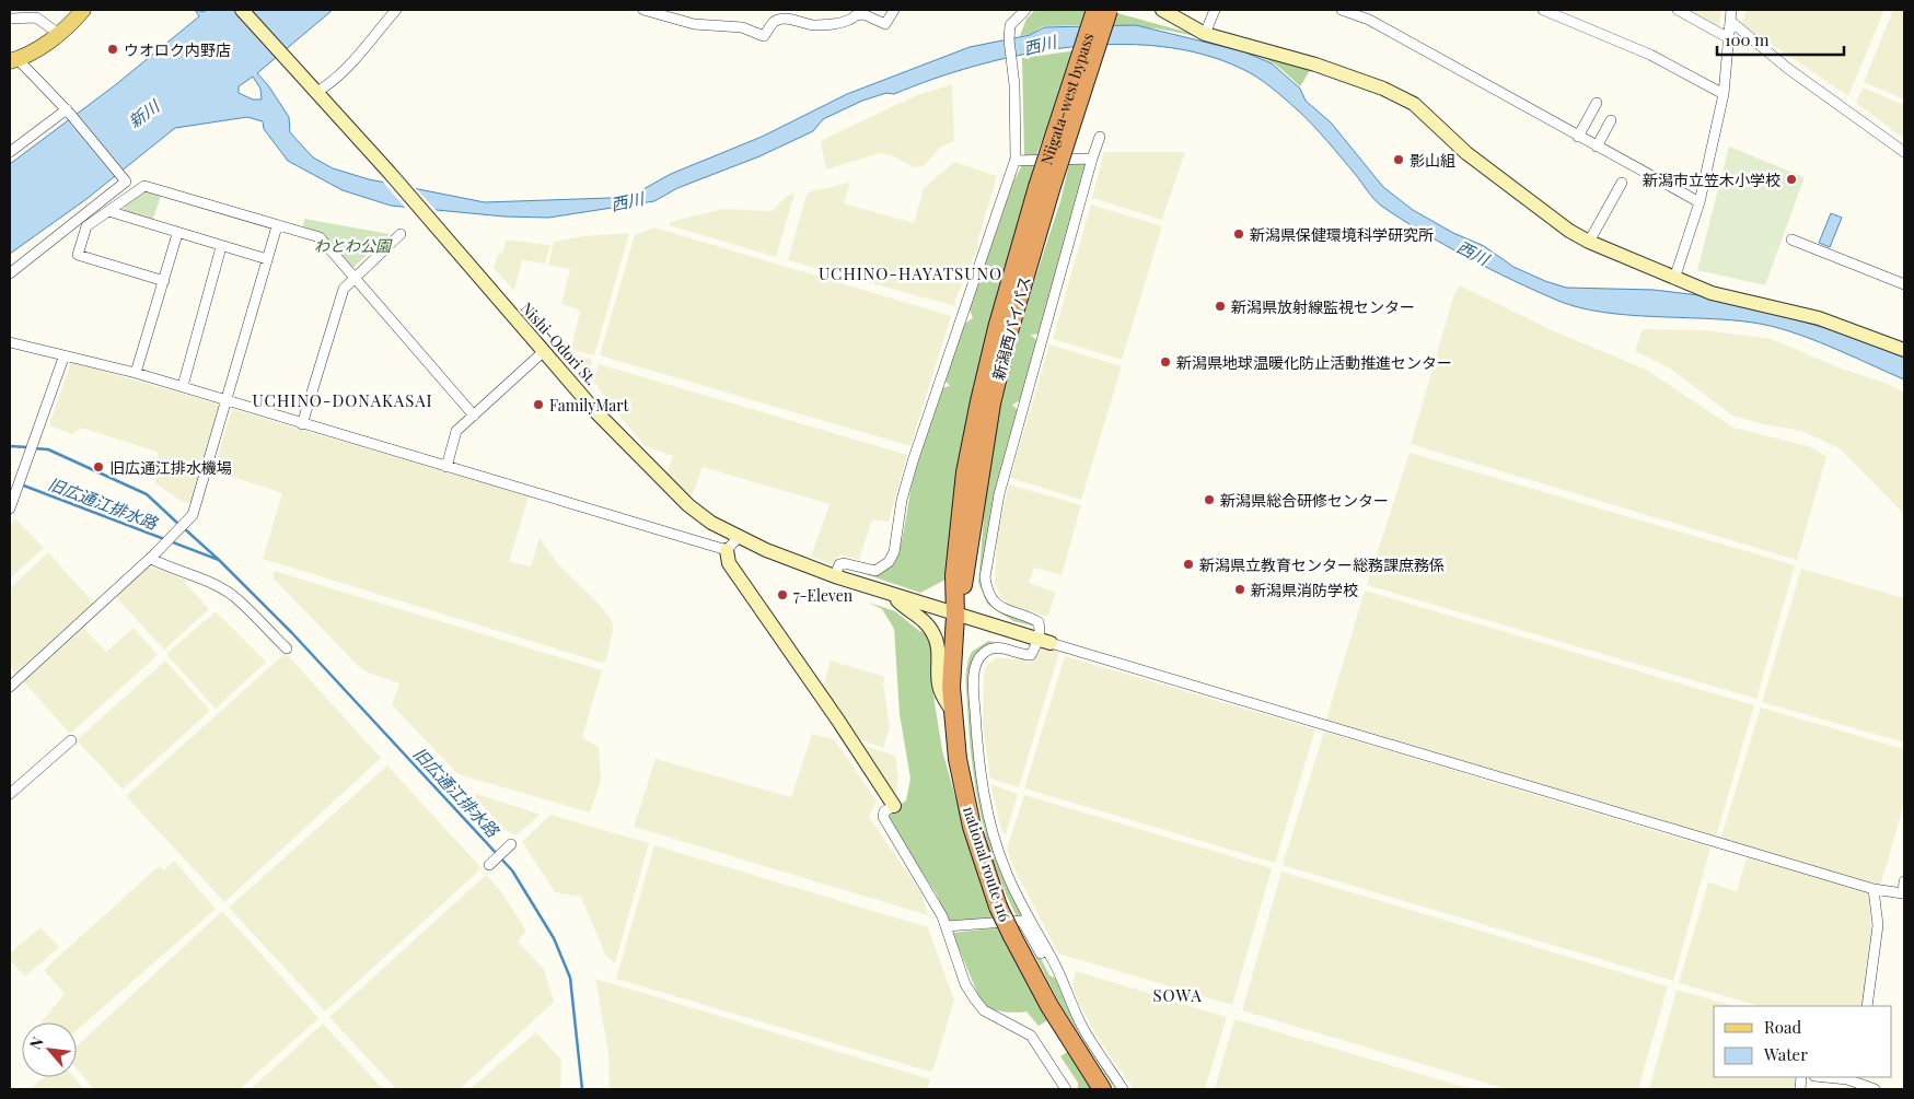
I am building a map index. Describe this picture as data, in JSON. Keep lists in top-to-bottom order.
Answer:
{
  "streets": {
    "highway": ["Niigata-west bypass", "新潟西バイパス", "national route 116"],
    "street": ["Nishi-Odori St."]
  },
  "crossings": [
    ["Niigata-west bypass", "新潟西バイパス"],
    ["新潟西バイパス", "Nishi-Odori St."],
    ["新潟西バイパス", "national route 116"],
    ["Nishi-Odori St.", "national route 116"]
  ],
  "districts": ["UCHINO-HAYATSUNO", "UCHINO-DONAKASAI", "SOWA"],
  "water": ["西川", "新川", "旧広通江排水路"],
  "parks": ["わとわ公園"],
  "places": [
    "ウオロク内野店",
    "影山組",
    "新潟市立笠木小学校",
    "新潟県保健環境科学研究所",
    "新潟県放射線監視センター",
    "新潟県地球温暖化防止活動推進センター",
    "FamilyMart",
    "旧広通江排水機場",
    "新潟県総合研修センター",
    "新潟県立教育センター総務課庶務係",
    "新潟県消防学校",
    "7-Eleven"
  ],
  "legend": ["Road", "Water"],
  "scale_bar": "100 m",
  "north": "top left"
}
